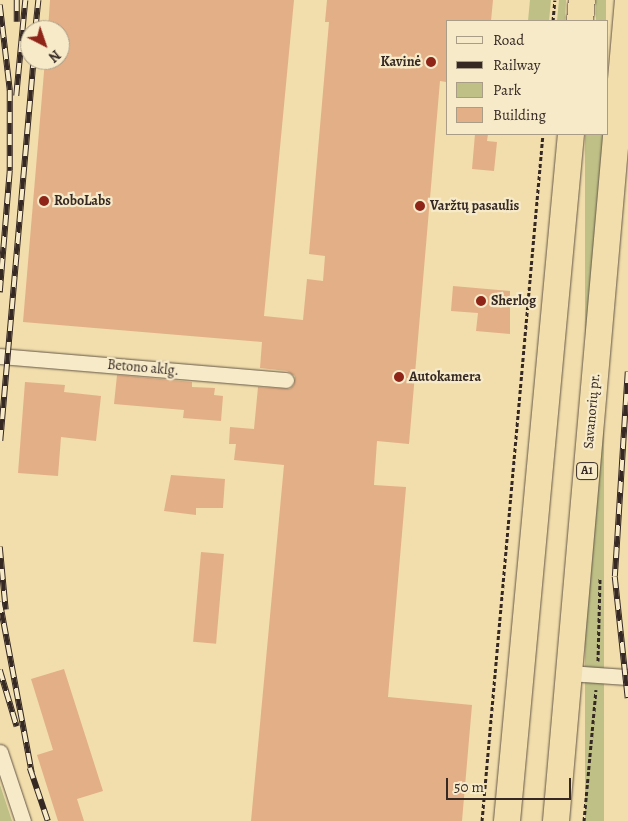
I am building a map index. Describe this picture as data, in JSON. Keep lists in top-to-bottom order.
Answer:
{
  "streets": {
    "highway": ["Savanorių pr.", "A1"],
    "street": ["Betono aklg."]
  },
  "places": [
    "Kavinė",
    "RoboLabs",
    "Varžtų pasaulis",
    "Sherlog",
    "Autokamera"
  ],
  "legend": [
    "Road",
    "Railway",
    "Park",
    "Building"
  ],
  "scale_bar": "50 m",
  "north": "bottom right"
}
